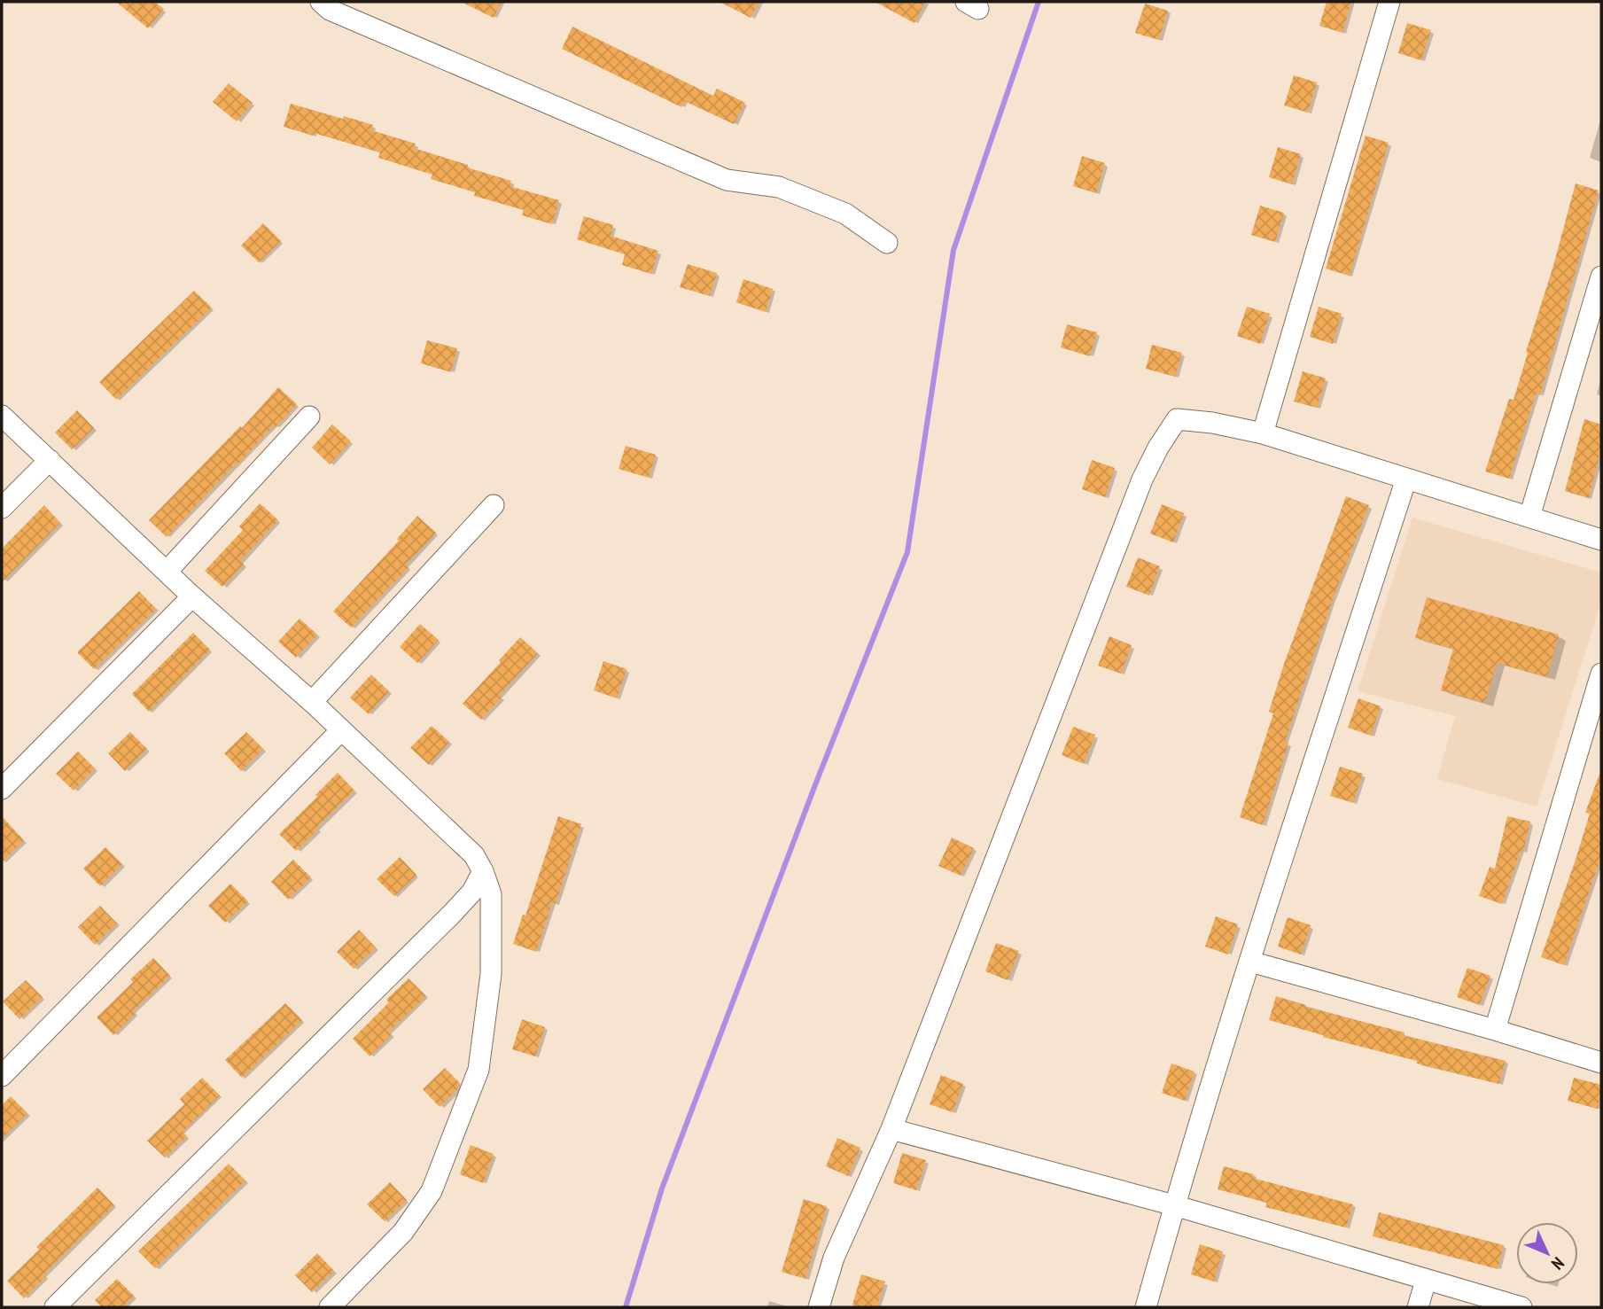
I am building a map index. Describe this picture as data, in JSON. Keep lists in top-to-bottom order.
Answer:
{
  "north": "bottom right"
}
